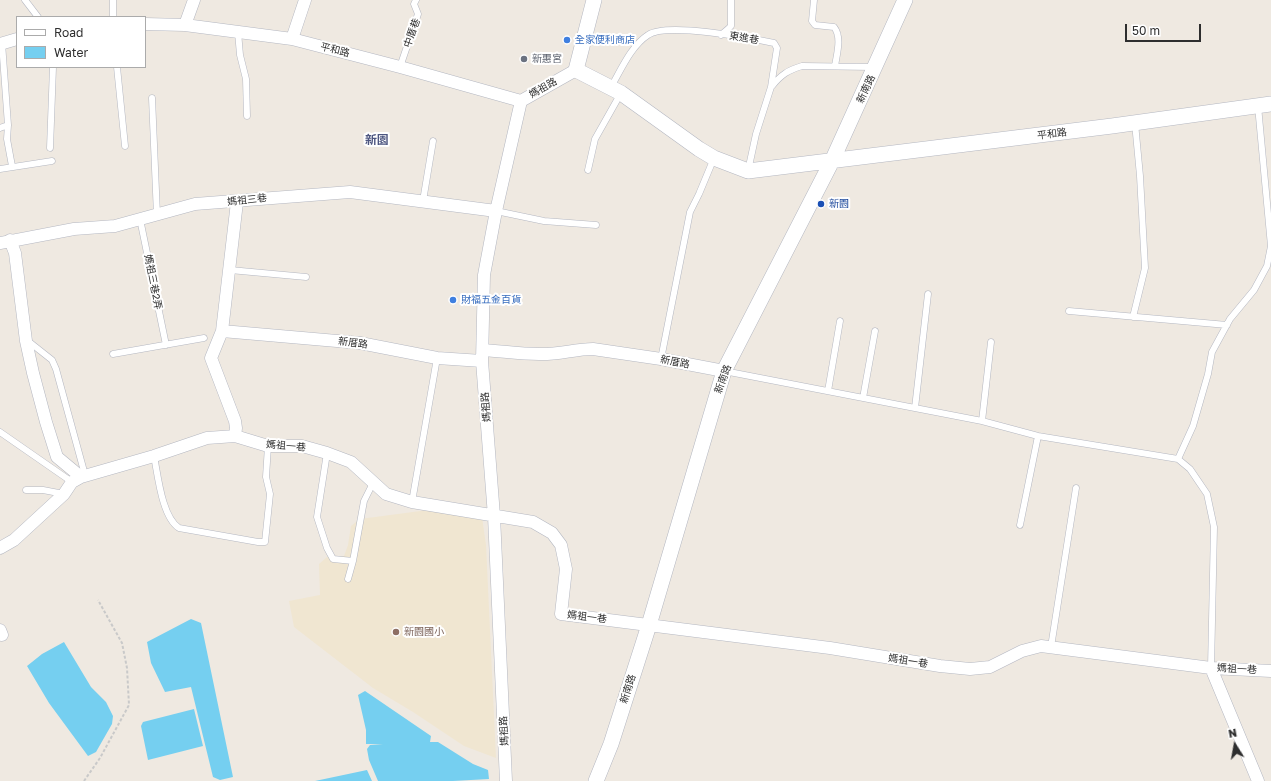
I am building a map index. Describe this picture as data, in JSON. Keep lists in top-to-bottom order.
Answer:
{
  "streets": {
    "street": [
      "平和路",
      "媽祖路",
      "新南路",
      "媽祖三巷",
      "新厝路",
      "媽祖一巷"
    ],
    "lane": ["中厝巷", "東進巷", "媽祖三巷2弄"]
  },
  "crossings": [
    ["中厝巷", "平和路"],
    ["東進巷", "平和路"],
    ["平和路", "媽祖路"],
    ["平和路", "新南路"],
    ["媽祖路", "媽祖三巷"],
    ["媽祖路", "新厝路"],
    ["媽祖路", "媽祖一巷"],
    ["新南路", "新厝路"],
    ["新南路", "媽祖一巷"],
    ["媽祖三巷", "媽祖三巷2弄"]
  ],
  "districts": ["新園"],
  "places": [
    "全家便利商店",
    "新惠宮",
    "新園",
    "財福五金百貨",
    "新園國小"
  ],
  "legend": ["Road", "Water"],
  "scale_bar": "50 m",
  "north": "top"
}
